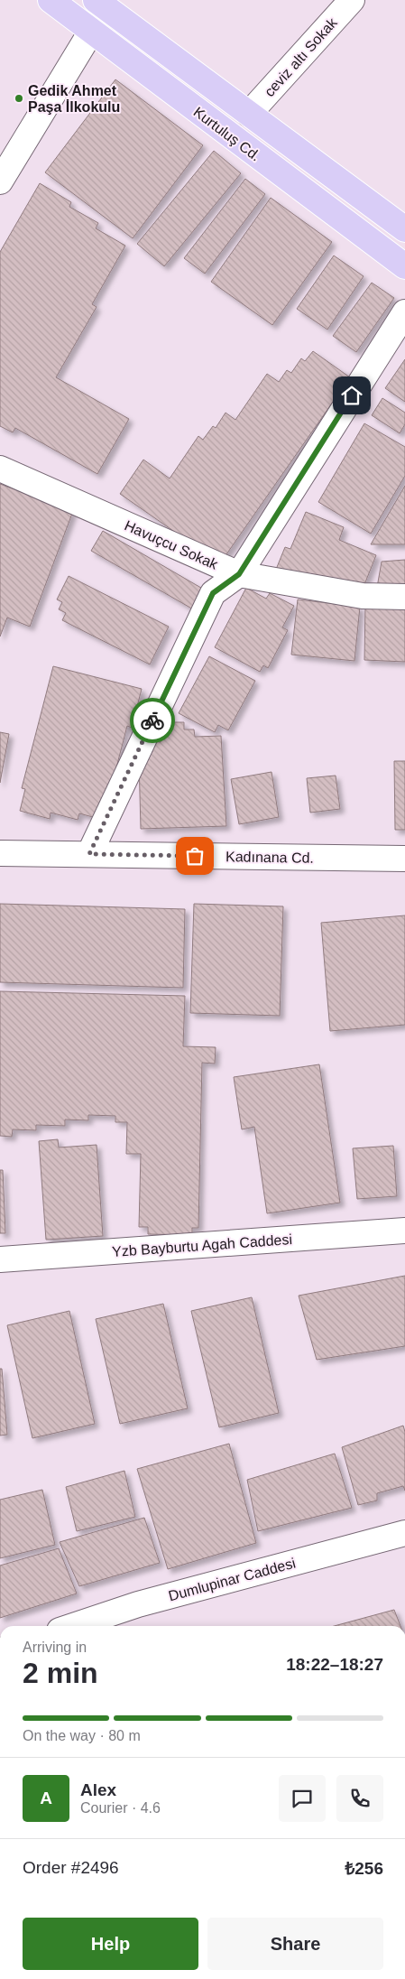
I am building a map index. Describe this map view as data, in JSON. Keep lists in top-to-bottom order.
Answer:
{
  "streets": {
    "main road": ["Kurtuluş Cd."],
    "street": [
      "ceviz altı Sokak",
      "Havuçcu Sokak",
      "Kadınana Cd.",
      "Yzb Bayburtu Agah Caddesi",
      "Dumlupinar Caddesi"
    ]
  },
  "crossings": [
    ["ceviz altı Sokak", "Kurtuluş Cd."]
  ],
  "places": ["Gedik Ahmet Paşa İlkokulu"],
  "page": {
    "heading": ["2 min", "Arriving in", "18:22–18:27"],
    "panel": [
      "Alex",
      "Courier · 4.6",
      "Order #2496",
      "₺256"
    ],
    "bar": "On the way · 80 m",
    "round": "A",
    "buttons": ["Help", "Share"]
  }
}
